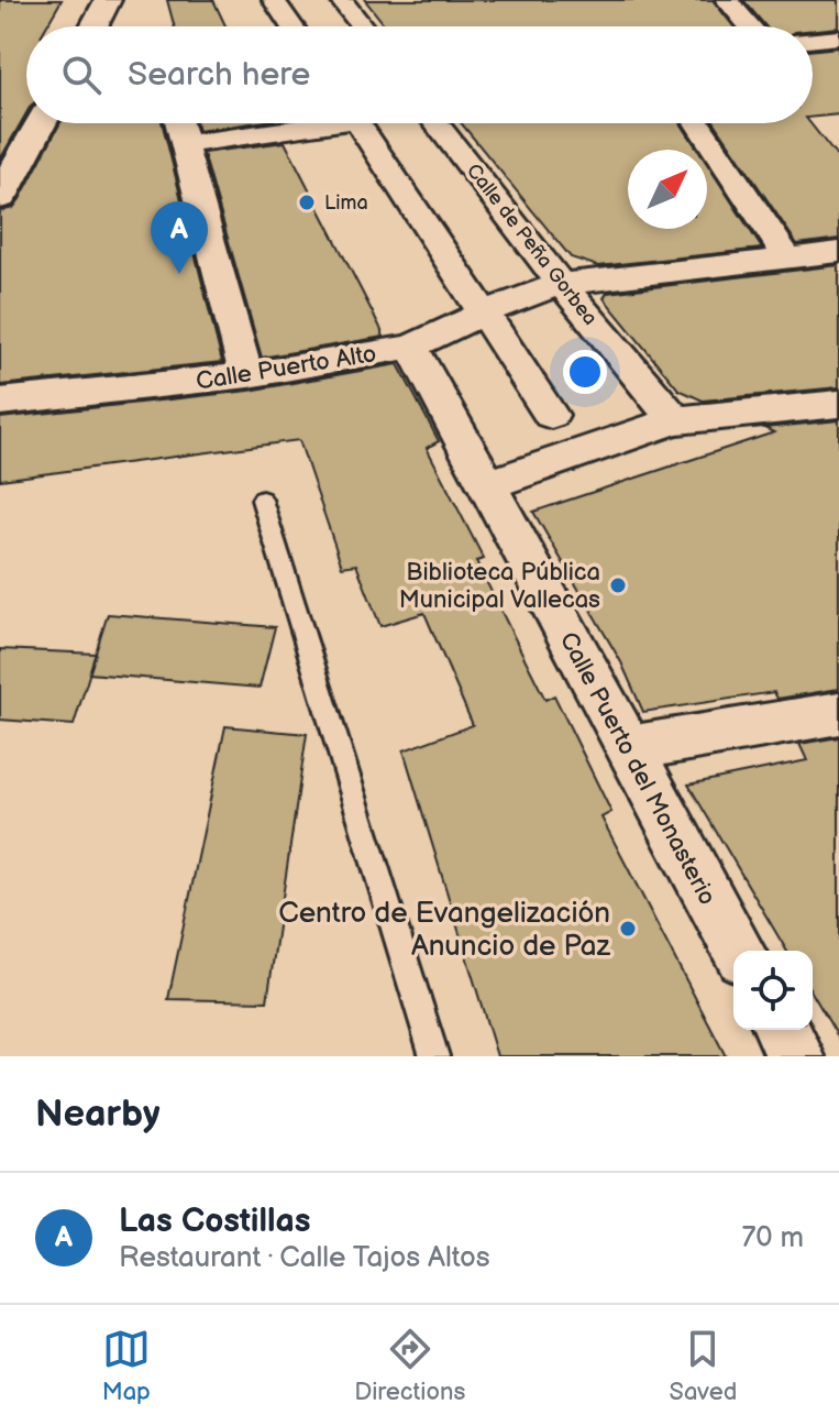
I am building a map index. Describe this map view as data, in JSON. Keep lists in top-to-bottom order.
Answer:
{
  "streets": {
    "street": ["Calle de Peña Gorbea", "Calle Puerto Alto", "Calle Puerto del Monasterio"]
  },
  "crossings": [
    ["Calle de Peña Gorbea", "Calle Puerto Alto"],
    ["Calle Puerto Alto", "Calle Puerto del Monasterio"]
  ],
  "places": ["Lima", "Biblioteca Pública Municipal Vallecas", "Centro de Evangelización Anuncio de Paz"],
  "north": "top right",
  "page": {
    "search": "Search here",
    "pins": "A",
    "heading": "Nearby",
    "list": [
      {
        "mark": "A",
        "name": "Las Costillas",
        "note": "Restaurant · Calle Tajos Altos",
        "value": "70 m"
      }
    ],
    "nav": ["Map", "Directions", "Saved"]
  }
}
